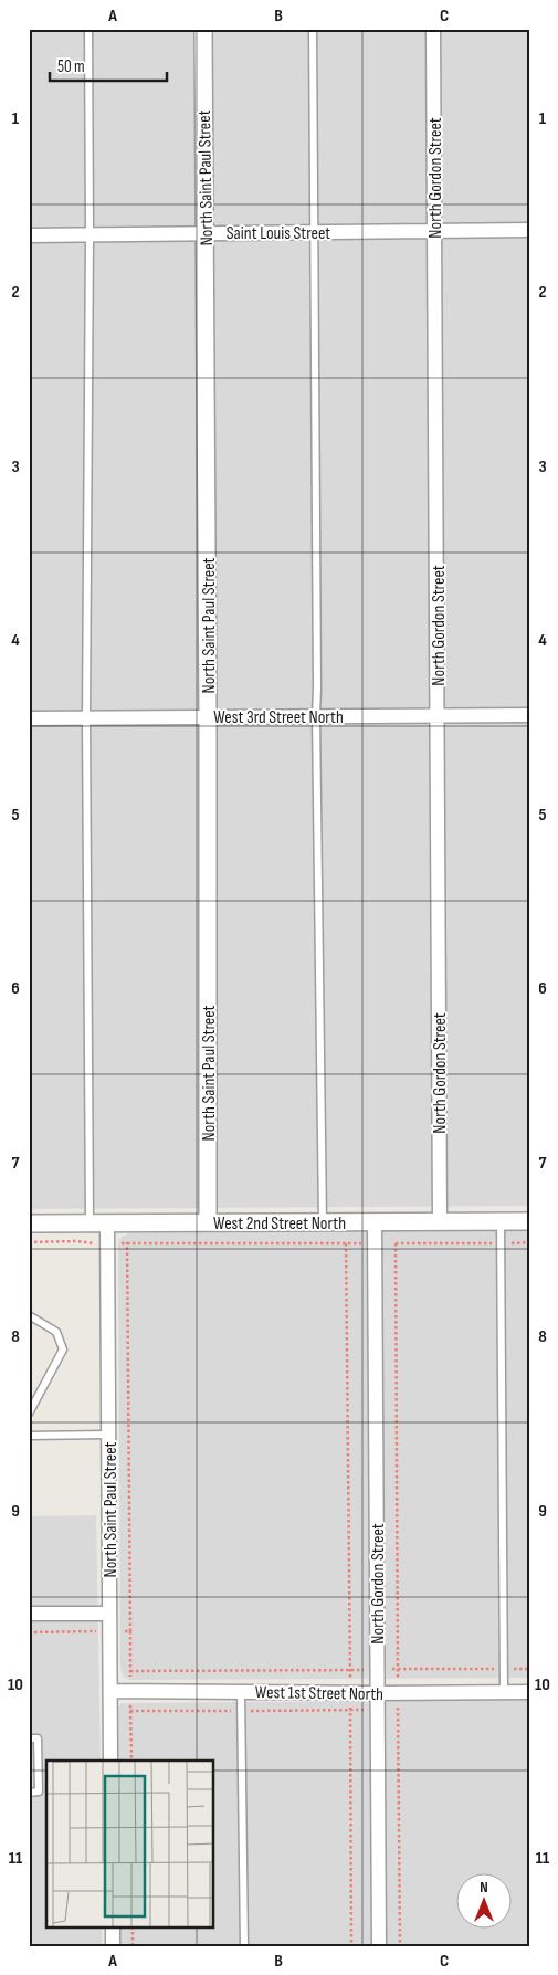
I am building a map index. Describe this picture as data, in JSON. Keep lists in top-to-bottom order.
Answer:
{
  "streets": {
    "street": [
      "North Saint Paul Street",
      "North Gordon Street",
      "Saint Louis Street",
      "West 3rd Street North",
      "West 2nd Street North",
      "West 1st Street North"
    ]
  },
  "crossings": [
    ["North Saint Paul Street", "Saint Louis Street"],
    ["North Saint Paul Street", "West 3rd Street North"],
    ["North Saint Paul Street", "West 2nd Street North"],
    ["North Saint Paul Street", "West 1st Street North"],
    ["North Gordon Street", "Saint Louis Street"],
    ["North Gordon Street", "West 3rd Street North"],
    ["North Gordon Street", "West 2nd Street North"],
    ["North Gordon Street", "West 1st Street North"]
  ],
  "scale_bar": "50 m",
  "north": "top",
  "grid": {
    "columns": ["A", "B", "C"],
    "rows": [
      "1",
      "2",
      "3",
      "4",
      "5",
      "6",
      "7",
      "8",
      "9",
      "10",
      "11"
    ]
  }
}
